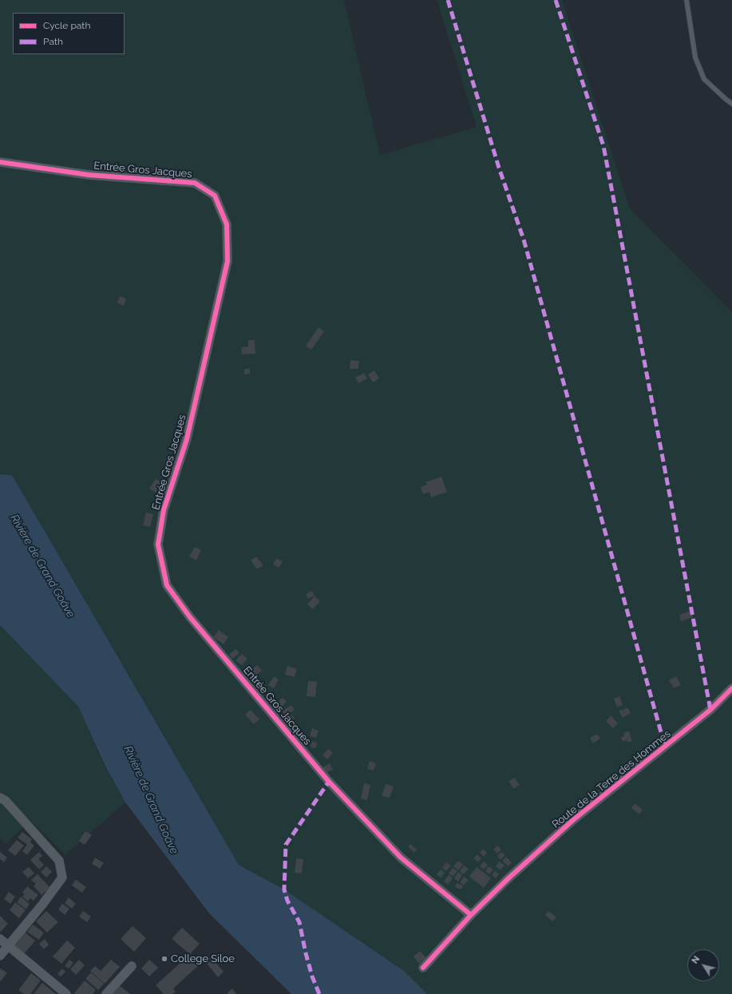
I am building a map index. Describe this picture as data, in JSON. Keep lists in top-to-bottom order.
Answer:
{
  "streets": {
    "street": ["Entrée Gros Jacques", "Route de la Terre des Hommes"]
  },
  "crossings": [
    ["Entrée Gros Jacques", "Route de la Terre des Hommes"]
  ],
  "water": ["Rivière de Grand Goâve"],
  "places": ["College Siloe"],
  "legend": ["Cycle path", "Path"],
  "north": "top left"
}
